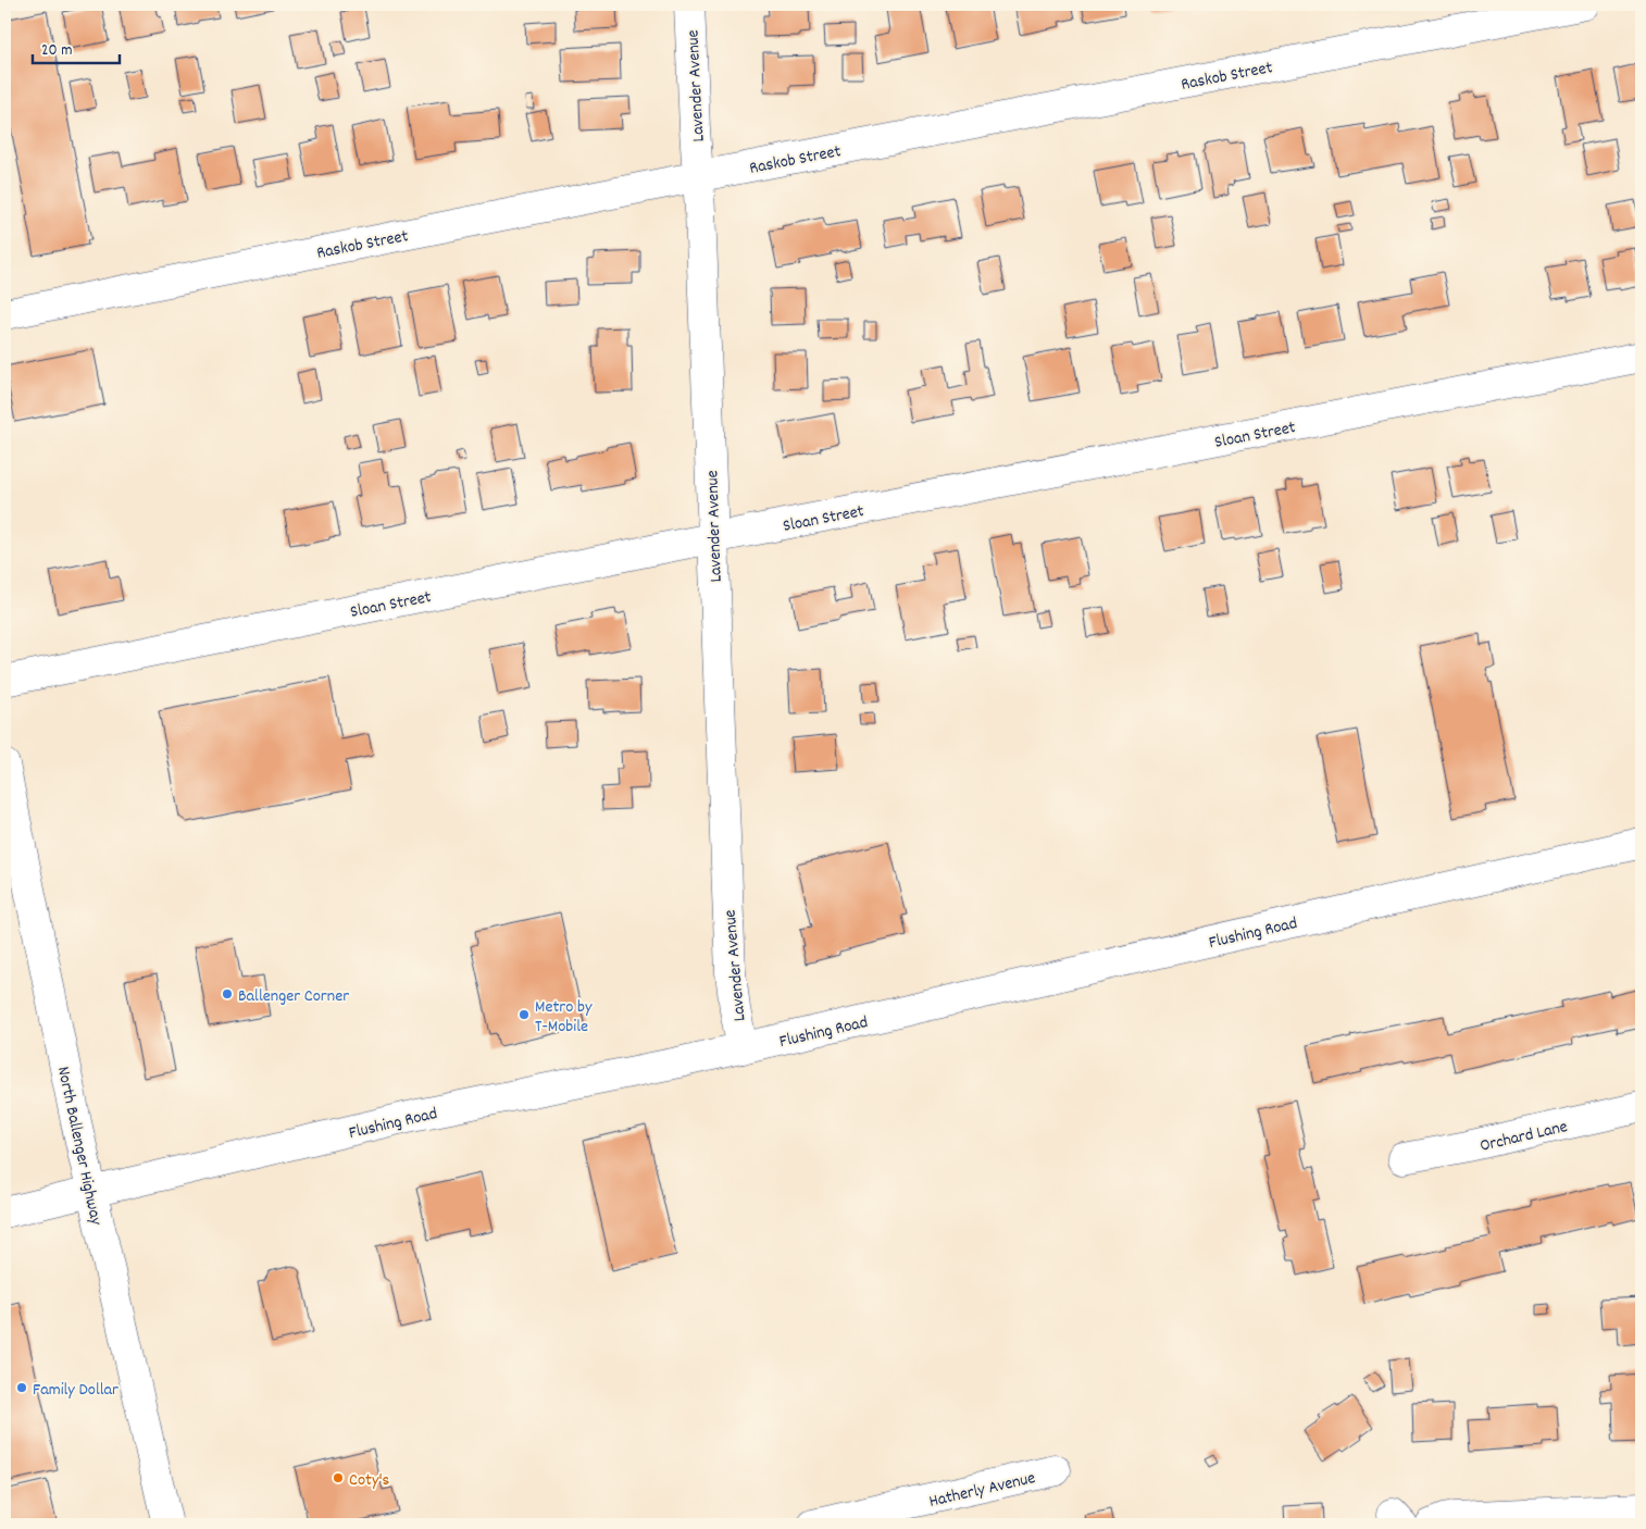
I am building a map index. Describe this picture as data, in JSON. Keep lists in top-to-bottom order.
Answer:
{
  "streets": {
    "street": [
      "Raskob Street",
      "Lavender Avenue",
      "Sloan Street",
      "Flushing Road",
      "Orchard Lane",
      "North Ballenger Highway",
      "Hatherly Avenue"
    ]
  },
  "crossings": [
    ["Raskob Street", "Lavender Avenue"],
    ["Lavender Avenue", "Sloan Street"],
    ["Lavender Avenue", "Flushing Road"],
    ["Flushing Road", "North Ballenger Highway"]
  ],
  "places": [
    "Ballenger Corner",
    "Metro by T-Mobile",
    "Family Dollar",
    "Coty's"
  ],
  "scale_bar": "20 m"
}
